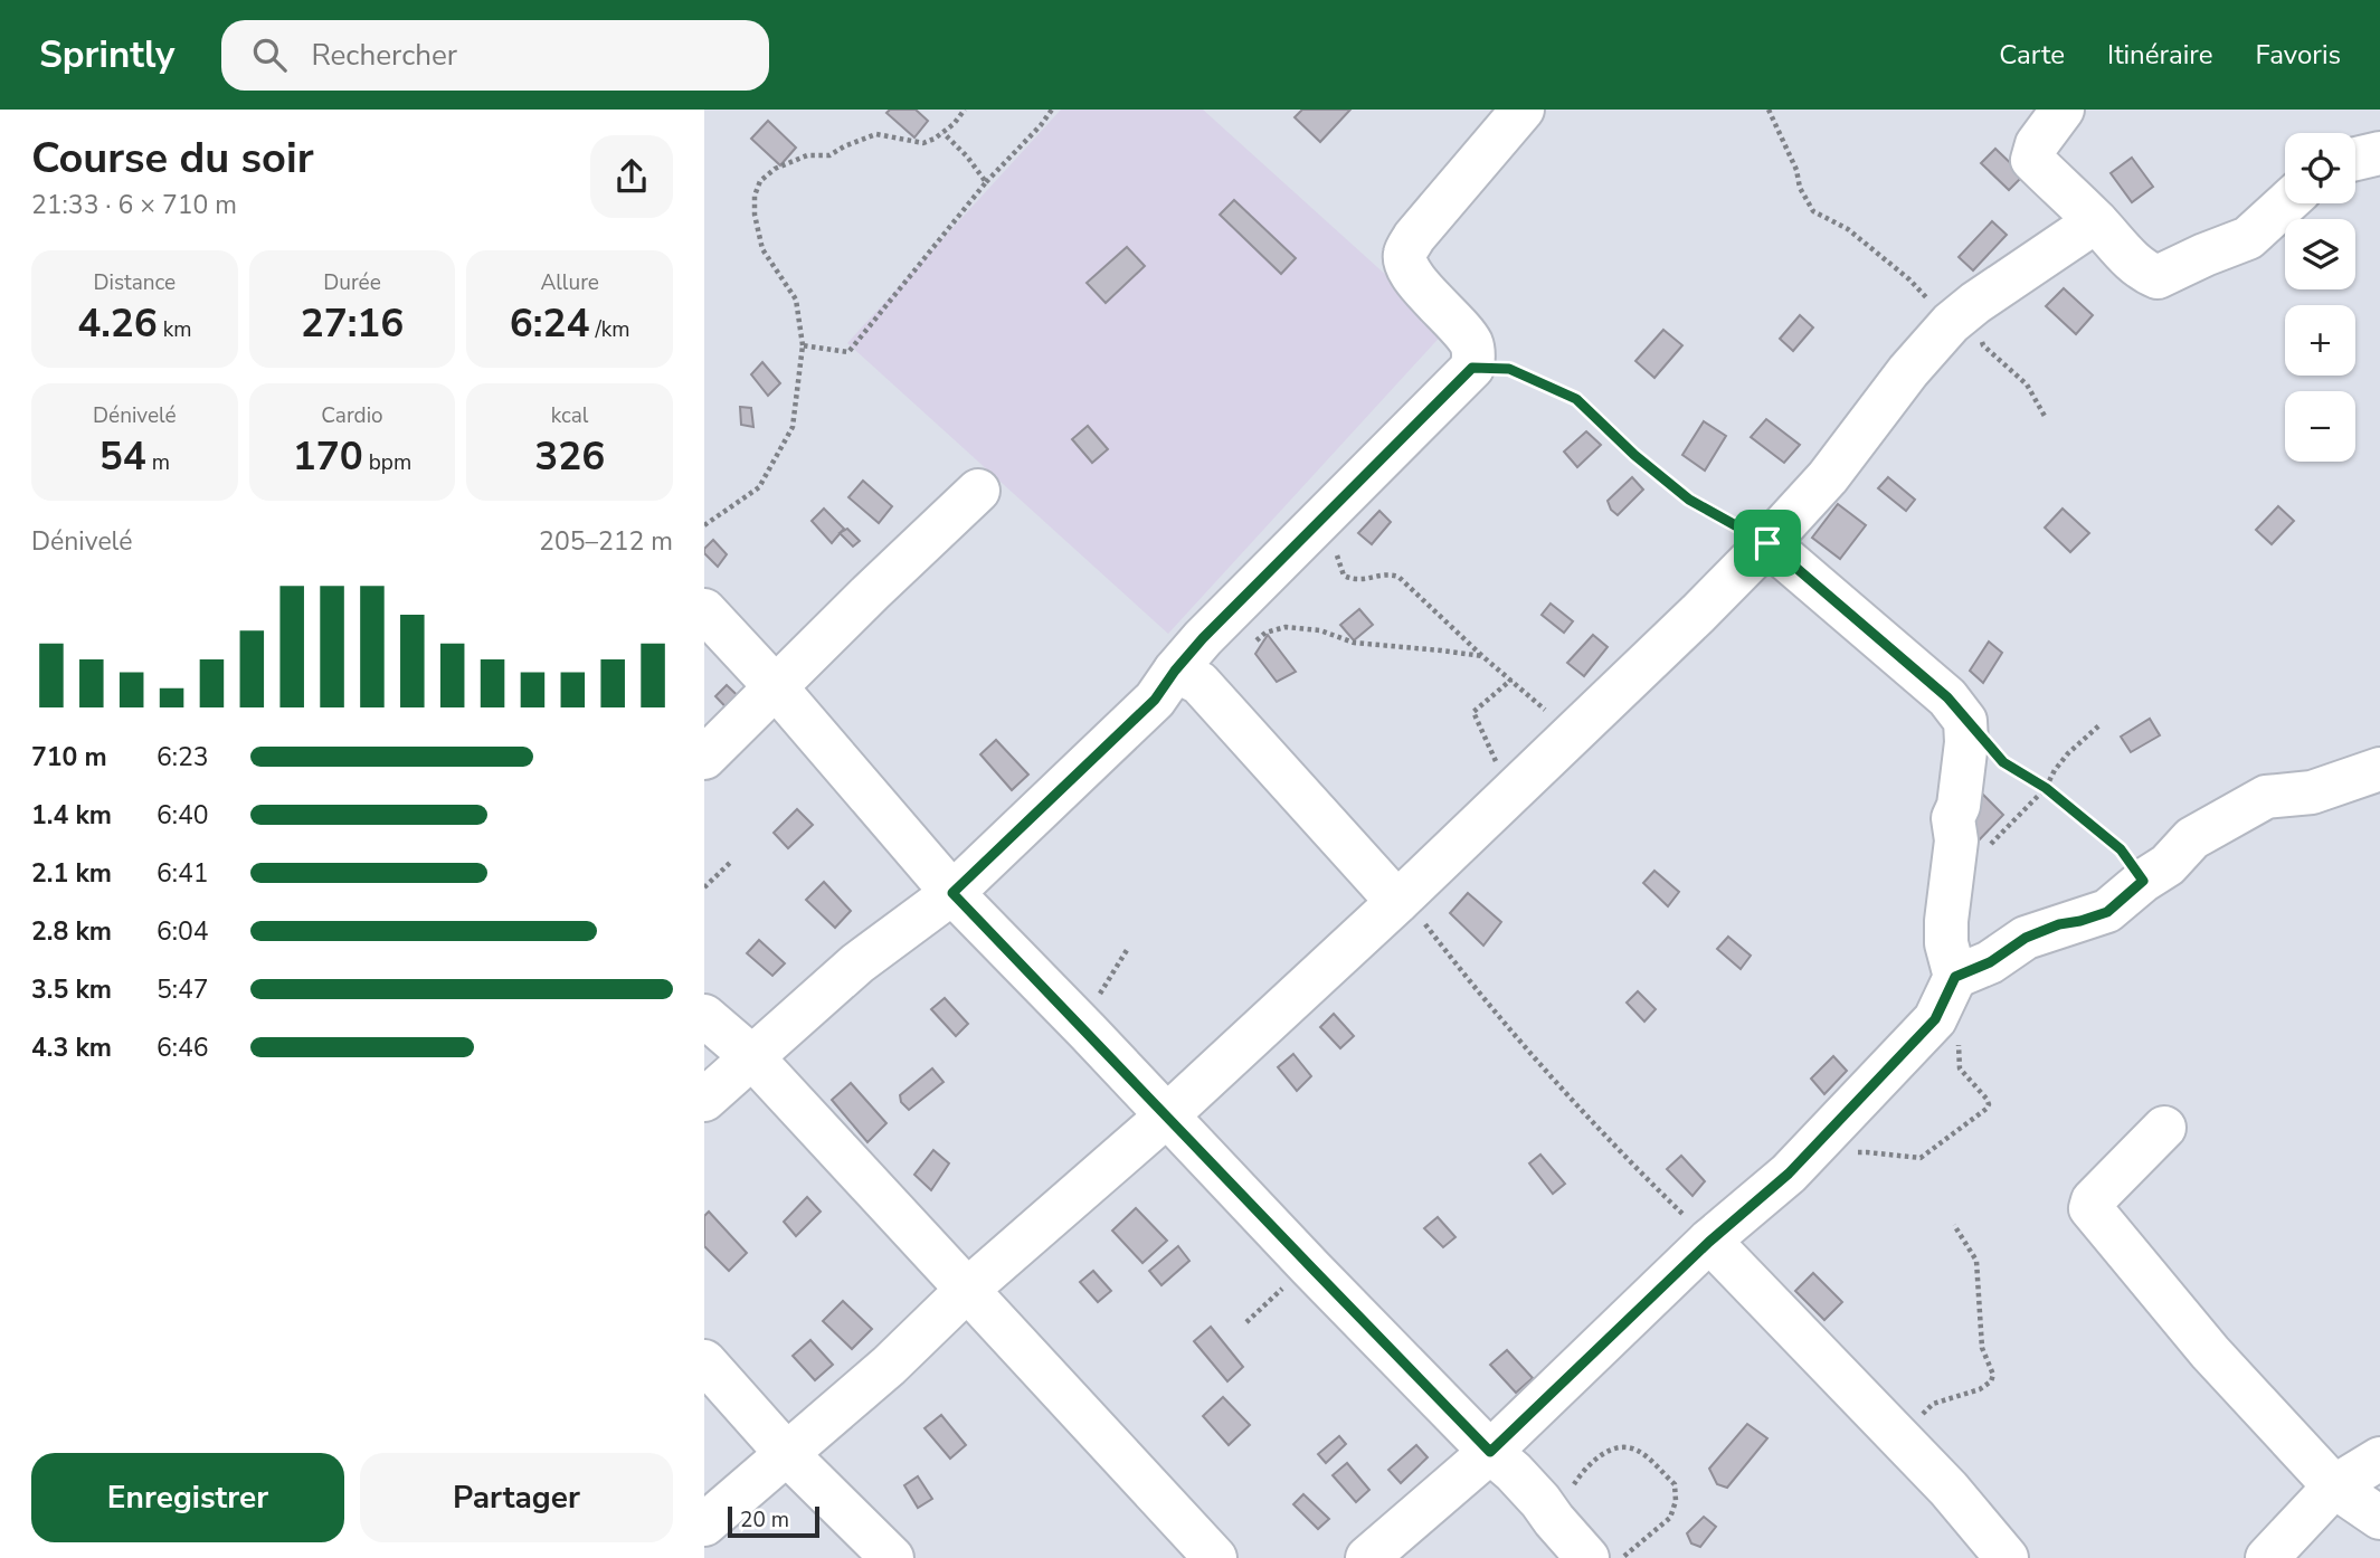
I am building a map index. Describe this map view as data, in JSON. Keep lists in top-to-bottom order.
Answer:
{
  "scale_bar": "20 m",
  "page": {
    "header": "Sprintly",
    "search": "Rechercher",
    "nav": ["Carte", "Itinéraire", "Favoris"],
    "heading": ["Course du soir", "21:33 · 6 × 710 m"],
    "map_buttons": ["+", "−"],
    "stats": [
      ["Distance", "4.26 km"],
      ["Durée", "27:16"],
      ["Allure", "6:24 /km"],
      ["Dénivelé", "54 m"],
      ["Cardio", "170 bpm"],
      ["kcal", "326"]
    ],
    "chart": ["Dénivelé", "205–212 m"],
    "list": [
      {
        "name": "710 m",
        "note": "6:23"
      },
      {
        "name": "1.4 km",
        "note": "6:40"
      },
      {
        "name": "2.1 km",
        "note": "6:41"
      },
      {
        "name": "2.8 km",
        "note": "6:04"
      },
      {
        "name": "3.5 km",
        "note": "5:47"
      },
      {
        "name": "4.3 km",
        "note": "6:46"
      }
    ],
    "buttons": ["Enregistrer", "Partager"],
    "scale": "20 m"
  }
}
